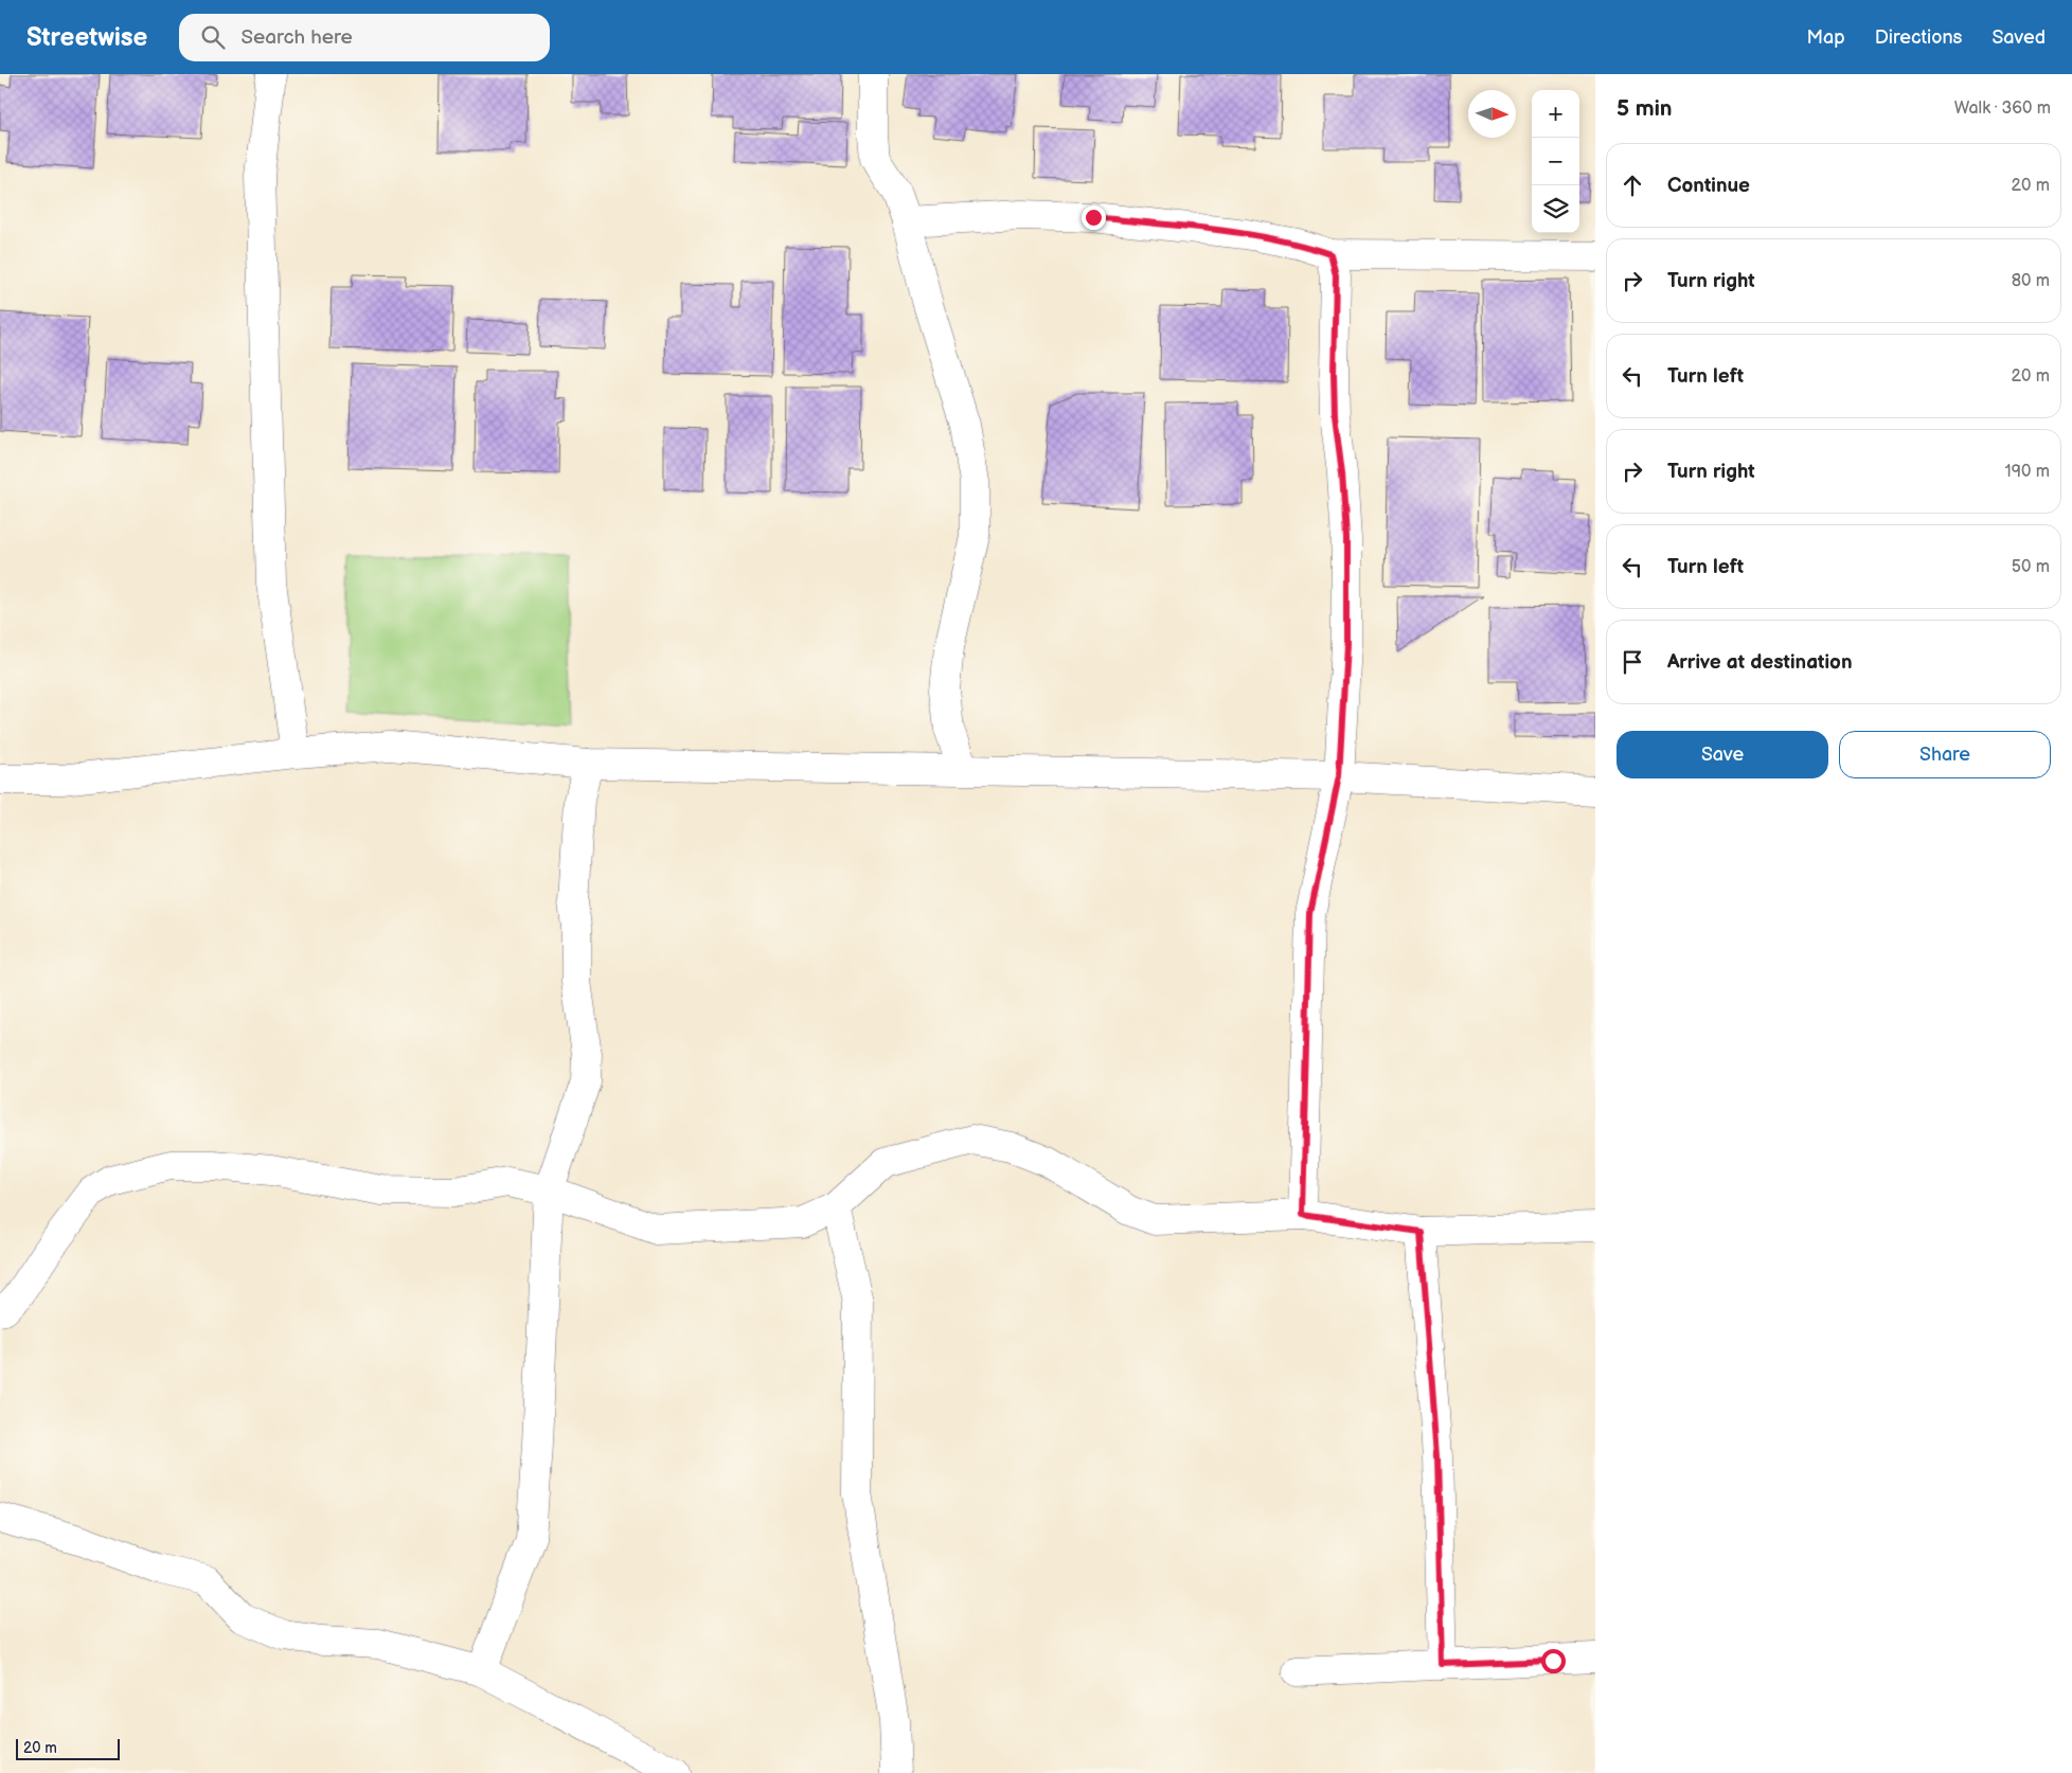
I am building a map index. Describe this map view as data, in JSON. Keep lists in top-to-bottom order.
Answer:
{
  "scale_bar": "20 m",
  "north": "right",
  "page": {
    "header": "Streetwise",
    "search": "Search here",
    "nav": ["Map", "Directions", "Saved"],
    "heading": ["5 min", "Walk · 360 m"],
    "map_buttons": ["+", "−"],
    "list": [
      ["Continue", "20 m"],
      ["Turn right", "80 m"],
      ["Turn left", "20 m"],
      ["Turn right", "190 m"],
      ["Turn left", "50 m"],
      "Arrive at destination"
    ],
    "buttons": ["Save", "Share"],
    "scale": "20 m"
  }
}
